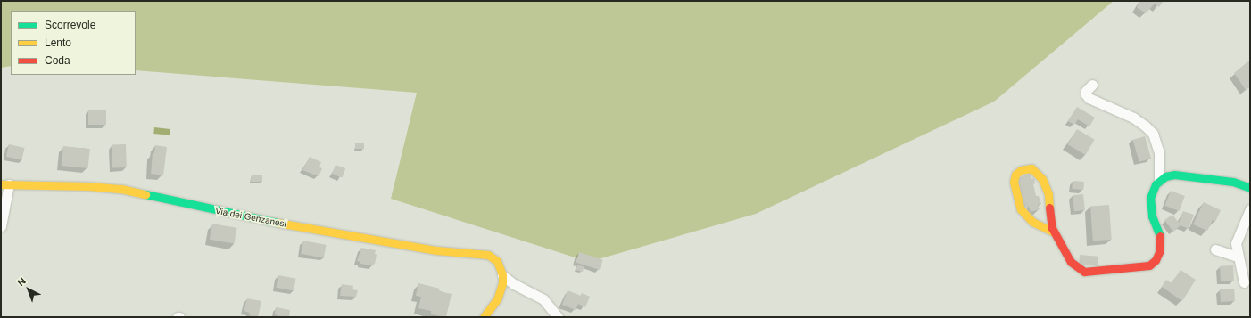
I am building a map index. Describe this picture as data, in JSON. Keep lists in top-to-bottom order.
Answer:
{
  "streets": {
    "street": ["Via dei Genzanesi"]
  },
  "legend": ["Scorrevole", "Lento", "Coda"],
  "north": "top left"
}
